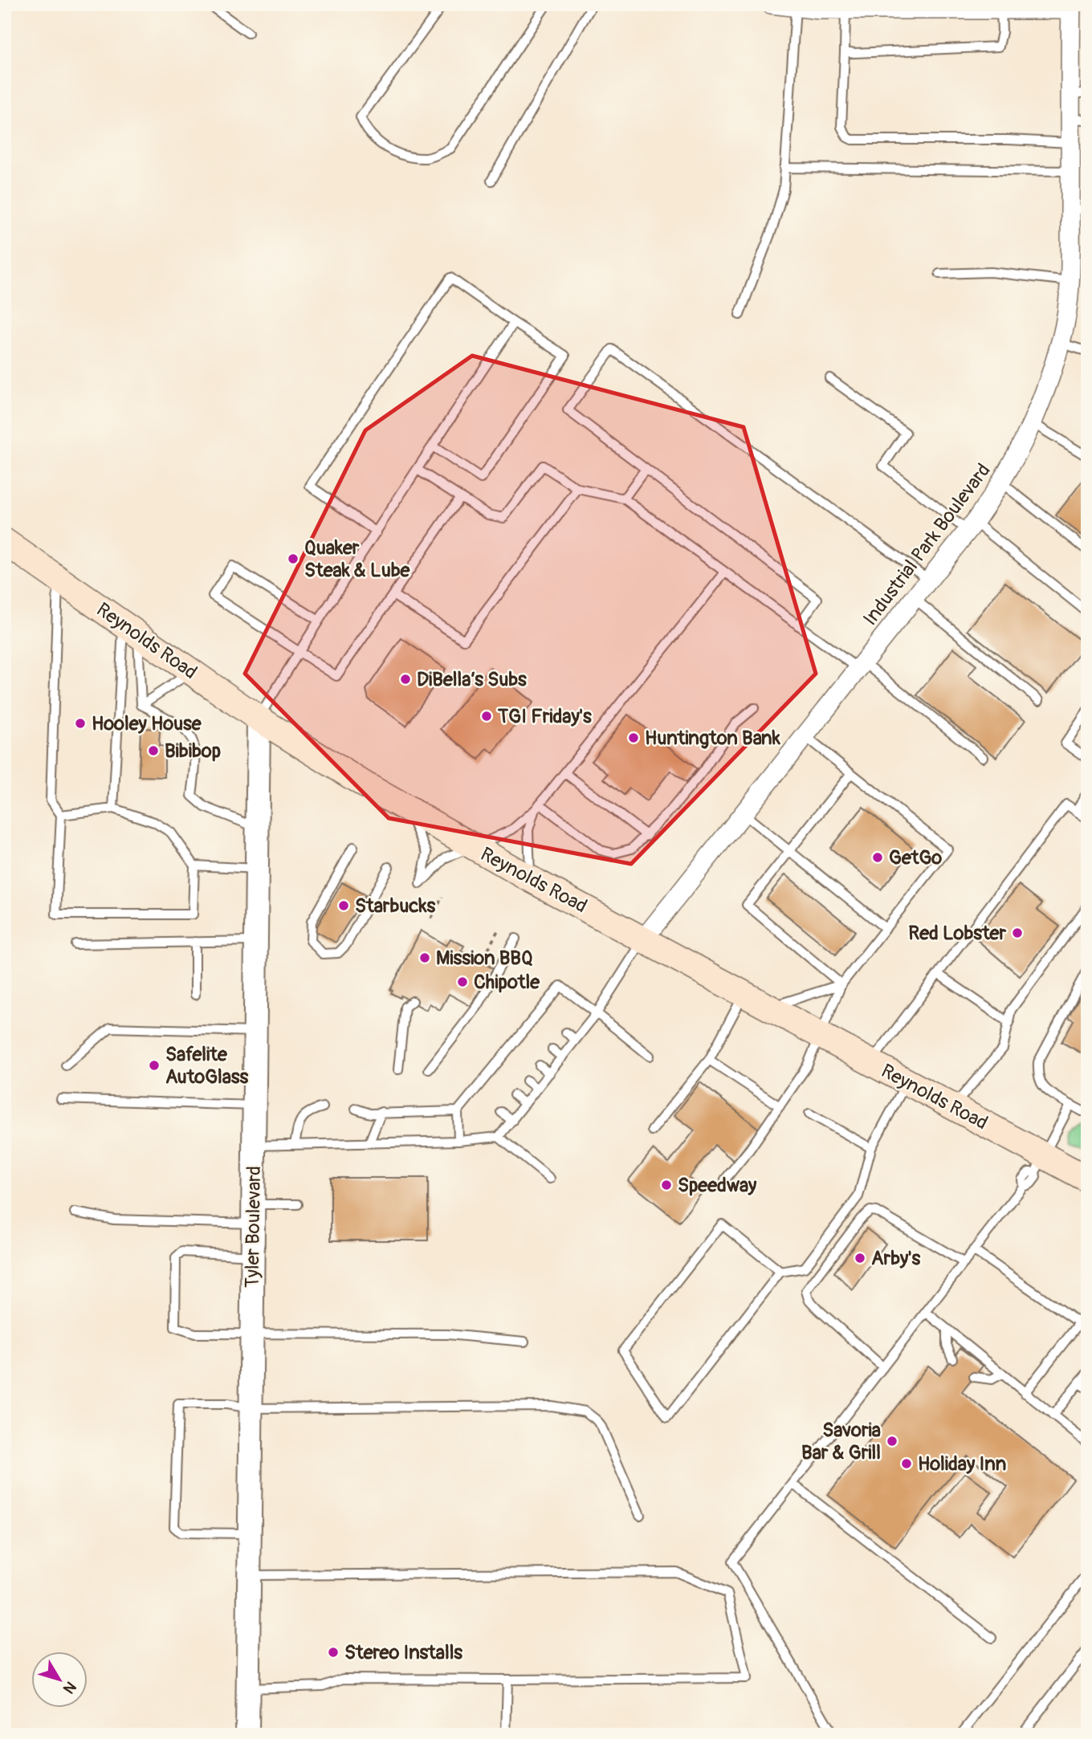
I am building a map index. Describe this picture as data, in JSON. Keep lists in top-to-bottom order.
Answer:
{
  "streets": {
    "main road": ["Reynolds Road"],
    "street": ["Industrial Park Boulevard", "Tyler Boulevard"]
  },
  "crossings": [
    ["Industrial Park Boulevard", "Reynolds Road"],
    ["Reynolds Road", "Tyler Boulevard"]
  ],
  "places": [
    "Quaker Steak & Lube",
    "DiBella’s Subs",
    "TGI Friday's",
    "Hooley House",
    "Huntington Bank",
    "Bibibop",
    "GetGo",
    "Starbucks",
    "Red Lobster",
    "Mission BBQ",
    "Chipotle",
    "Safelite AutoGlass",
    "Speedway",
    "Arby's",
    "Savoria Bar & Grill",
    "Holiday Inn",
    "Stereo Installs"
  ],
  "north": "bottom right"
}
